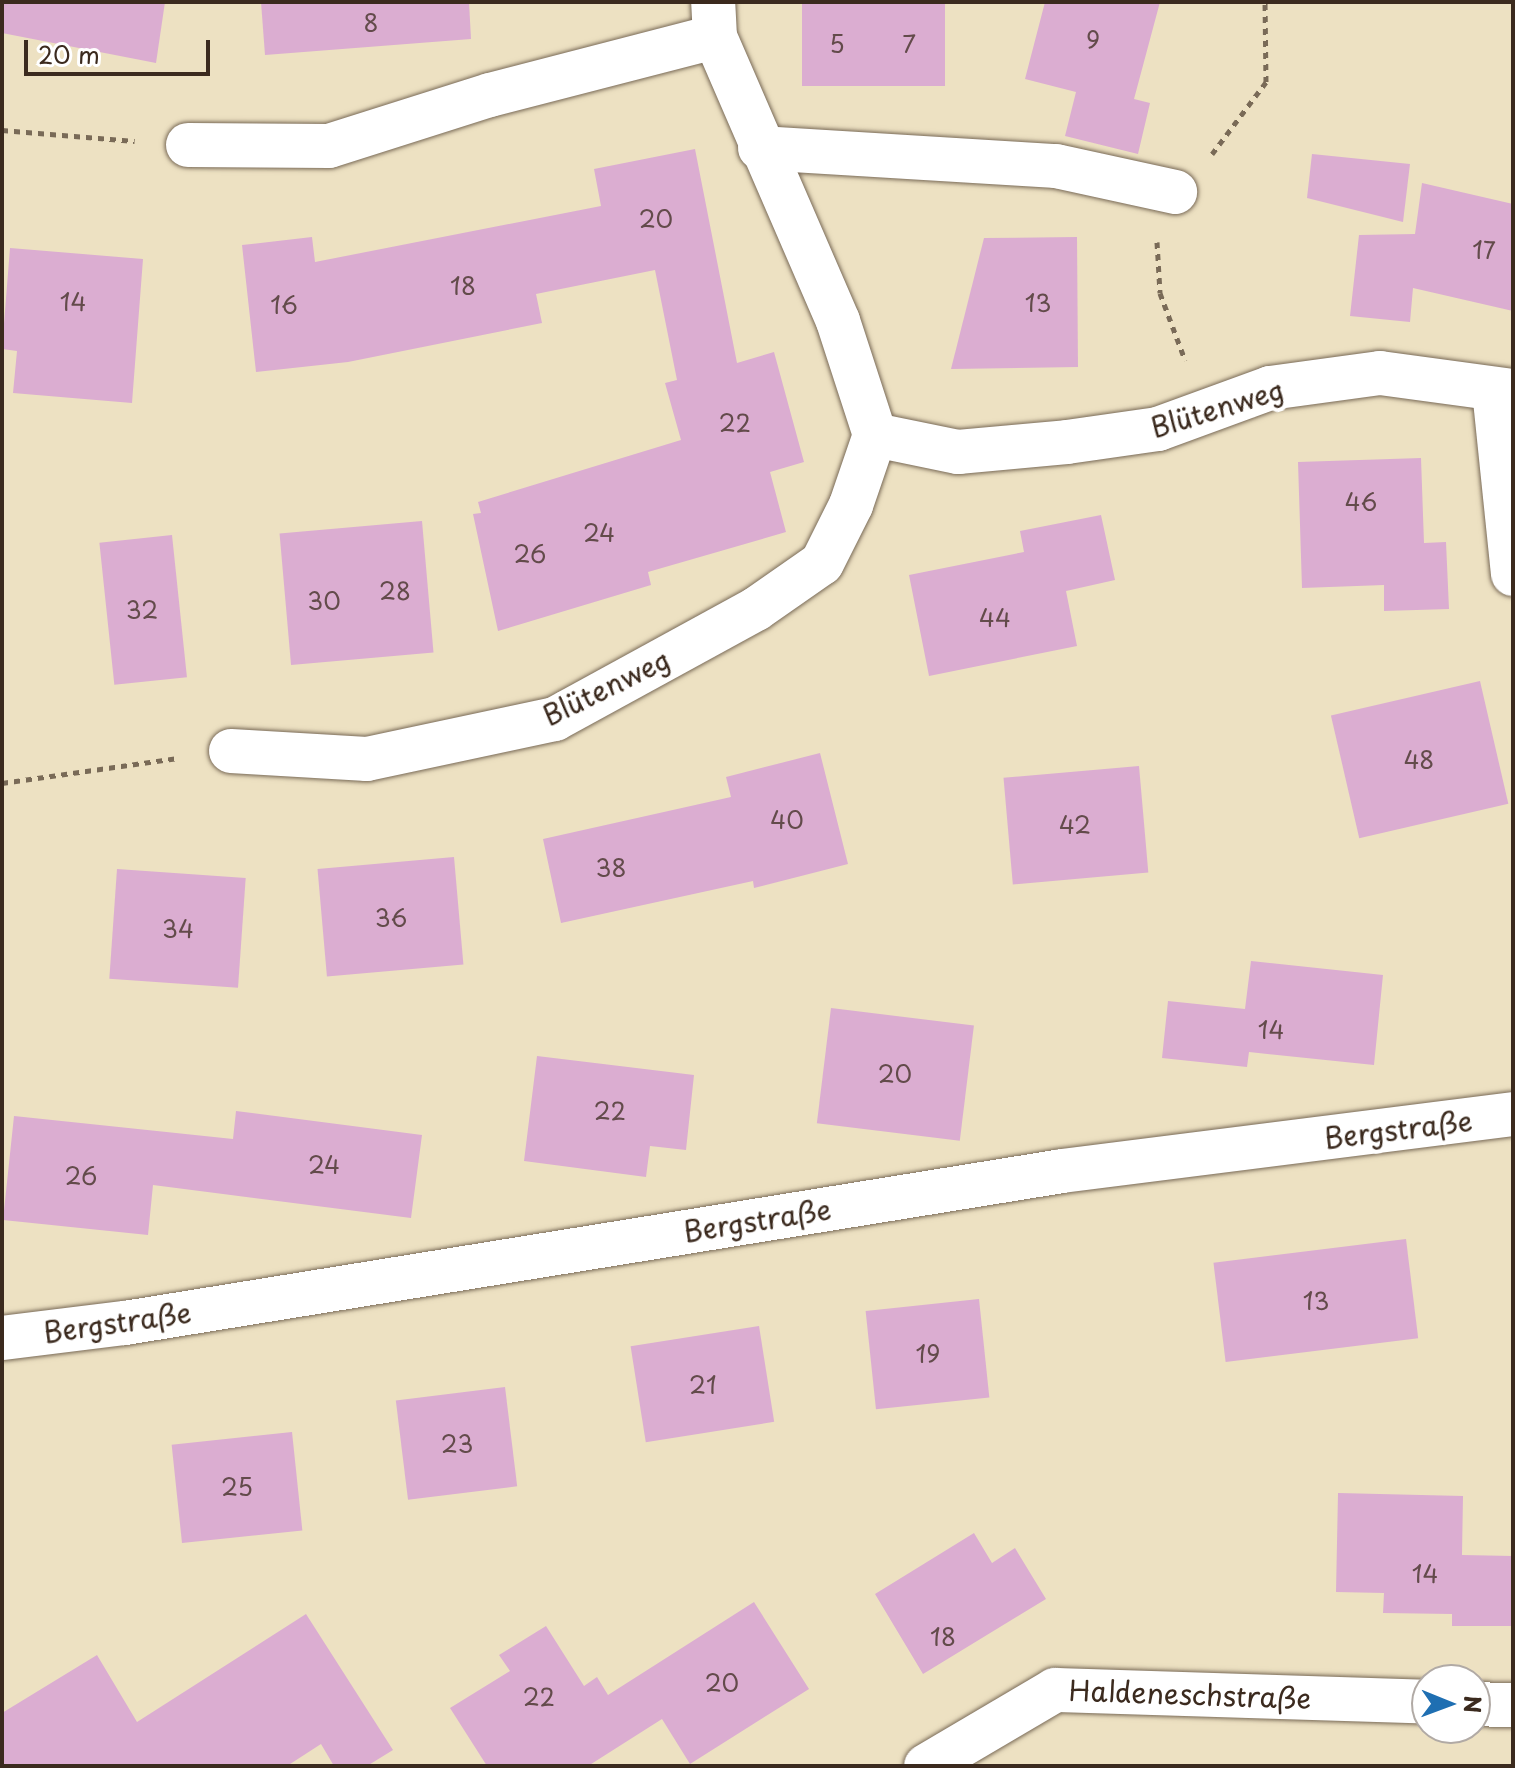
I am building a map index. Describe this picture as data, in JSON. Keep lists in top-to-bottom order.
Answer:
{
  "streets": {
    "street": ["Blütenweg", "Bergstraße", "Haldeneschstraße"]
  },
  "house_numbers": [
    "8",
    "9",
    "5",
    "7",
    "20",
    "17",
    "18",
    "14",
    "13",
    "16",
    "22",
    "46",
    "24",
    "26",
    "28",
    "30",
    "32",
    "44",
    "48",
    "40",
    "42",
    "38",
    "36",
    "34",
    "14",
    "20",
    "22",
    "24",
    "26",
    "13",
    "19",
    "21",
    "23",
    "25",
    "14",
    "18",
    "20",
    "22"
  ],
  "scale_bar": "20 m",
  "north": "right"
}
